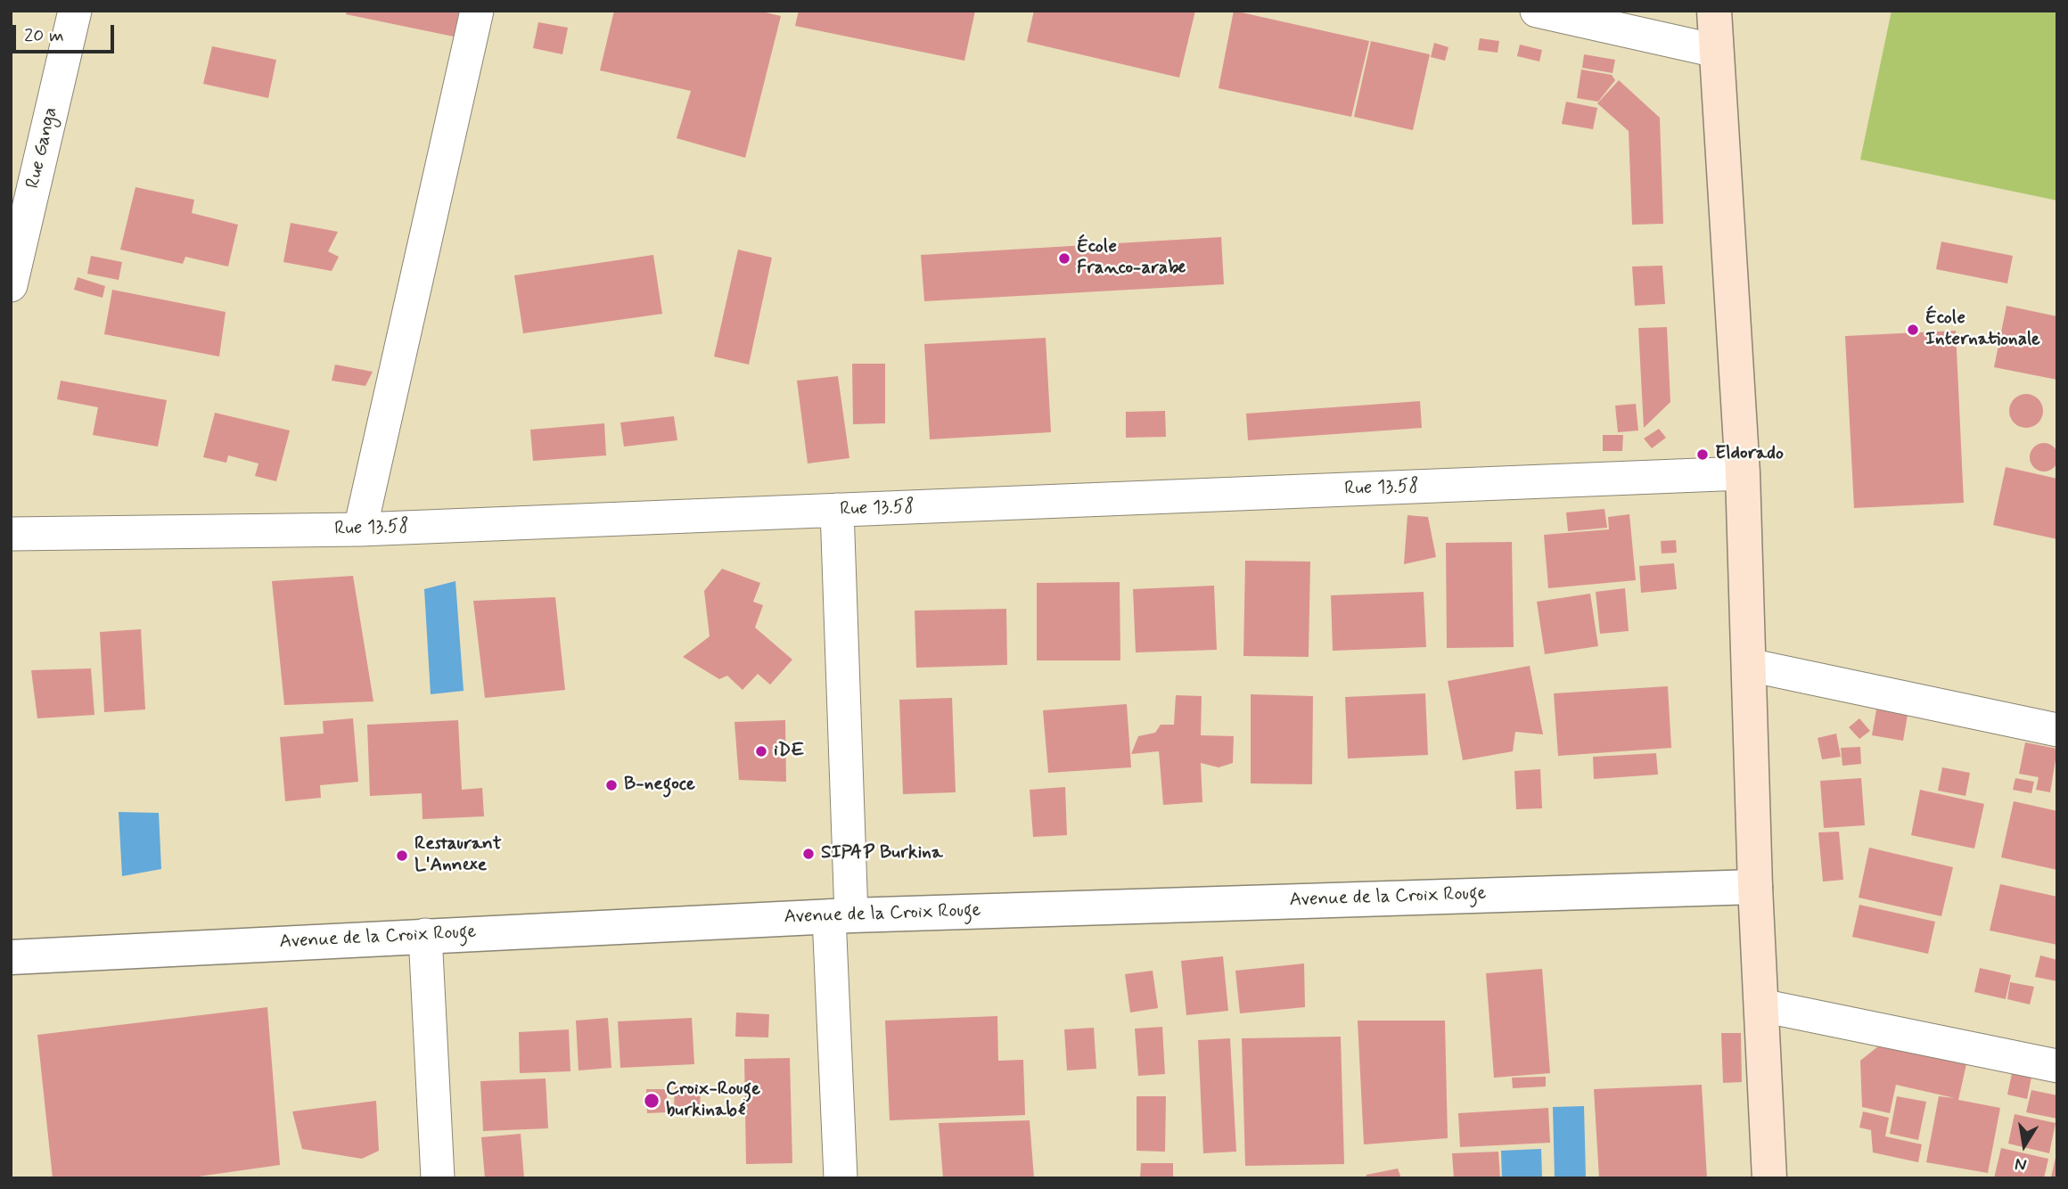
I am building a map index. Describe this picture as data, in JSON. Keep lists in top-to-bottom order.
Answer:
{
  "streets": {
    "street": ["Rue Ganga", "Rue 13.58", "Avenue de la Croix Rouge"]
  },
  "places": [
    "École Franco-arabe",
    "École Internationale",
    "Eldorado",
    "iDE",
    "B-negoce",
    "SIPAP Burkina",
    "Restaurant L'Annexe",
    "Croix-Rouge burkinabé"
  ],
  "scale_bar": "20 m",
  "north": "bottom"
}
